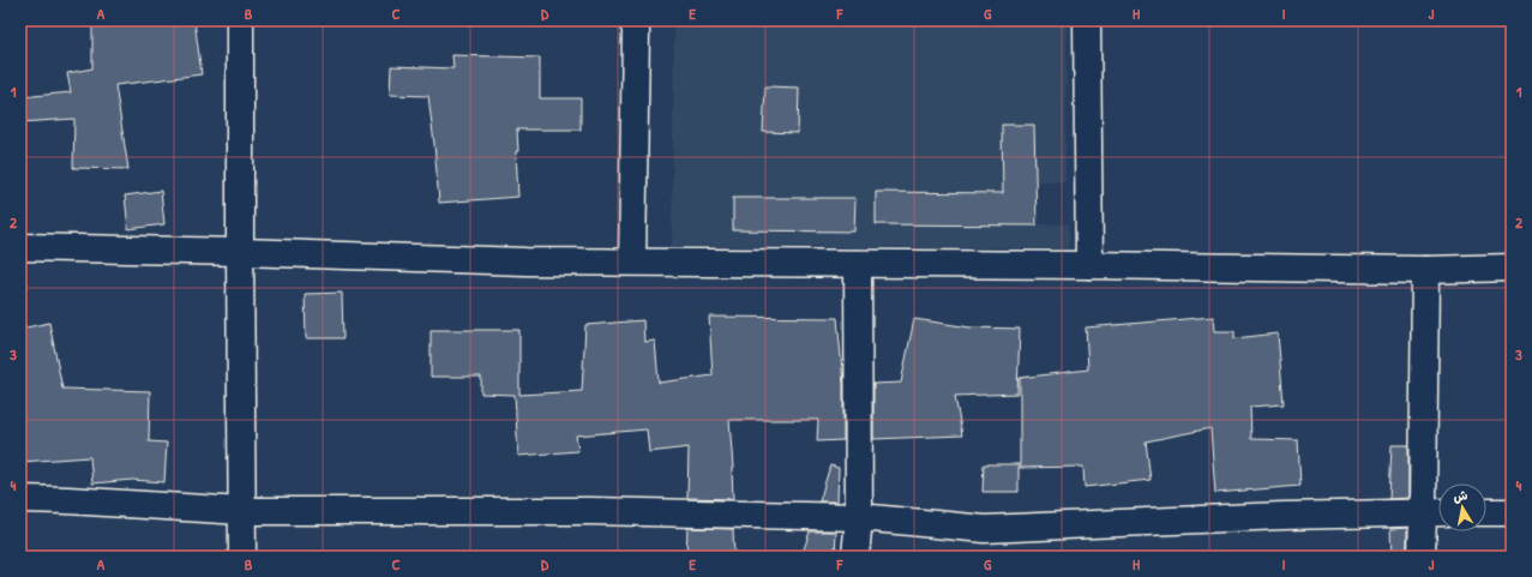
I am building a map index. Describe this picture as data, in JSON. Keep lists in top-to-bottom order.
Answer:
{
  "north": "top",
  "grid": {
    "columns": [
      "A",
      "B",
      "C",
      "D",
      "E",
      "F",
      "G",
      "H",
      "I",
      "J"
    ],
    "rows": [
      "1",
      "2",
      "3",
      "4"
    ]
  }
}
